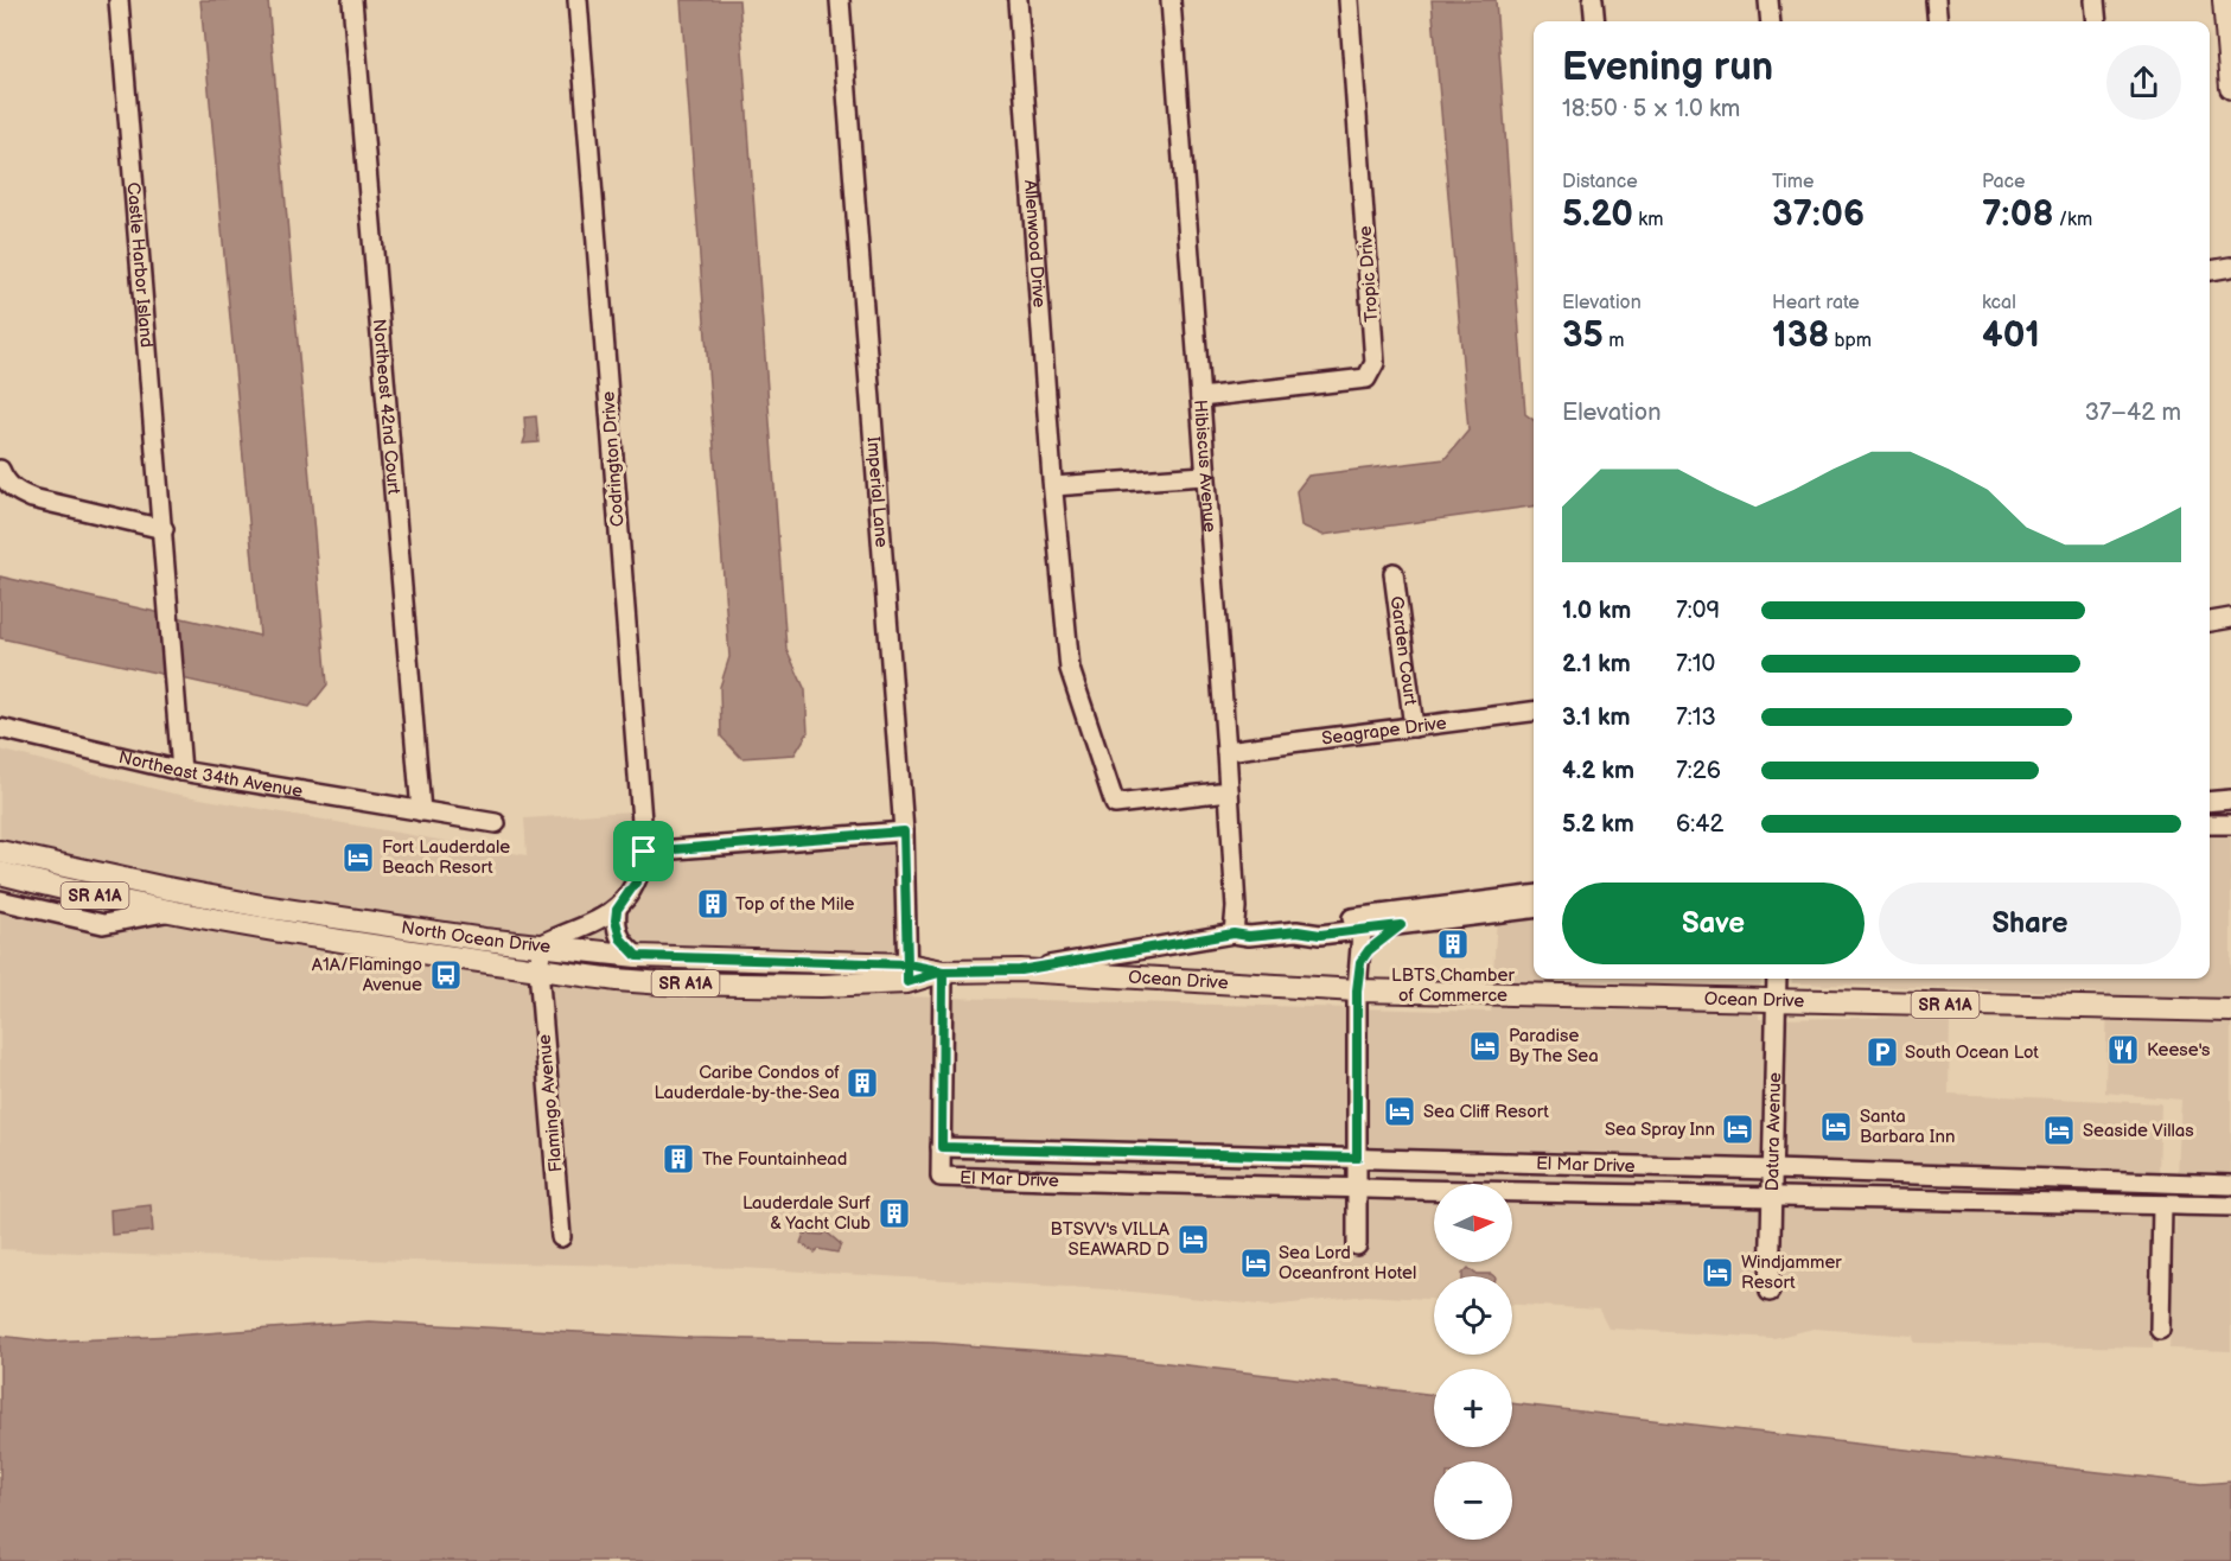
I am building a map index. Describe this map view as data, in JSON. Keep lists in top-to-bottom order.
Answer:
{
  "streets": {
    "main road": ["SR A1A", "North Ocean Drive", "Ocean Drive"],
    "street": [
      "Allenwood Drive",
      "Castle Harbor Island",
      "Tropic Drive",
      "Northeast 42nd Court",
      "Codrington Drive",
      "Hibiscus Avenue",
      "Imperial Lane",
      "Garden Court",
      "Seagrape Drive",
      "Northeast 34th Avenue",
      "Flamingo Avenue",
      "Datura Avenue",
      "El Mar Drive"
    ]
  },
  "crossings": [
    ["Allenwood Drive", "Hibiscus Avenue"],
    ["Castle Harbor Island", "Northeast 34th Avenue"],
    ["Tropic Drive", "Hibiscus Avenue"],
    ["Northeast 42nd Court", "Northeast 34th Avenue"],
    ["Codrington Drive", "North Ocean Drive"],
    ["Hibiscus Avenue", "Seagrape Drive"],
    ["Imperial Lane", "North Ocean Drive"],
    ["Garden Court", "Seagrape Drive"],
    ["North Ocean Drive", "Ocean Drive"],
    ["North Ocean Drive", "Flamingo Avenue"],
    ["Ocean Drive", "Datura Avenue"],
    ["Datura Avenue", "El Mar Drive"]
  ],
  "places": {
    "hotel": [
      "Fort Lauderdale Beach Resort",
      "Paradise By The Sea",
      "Sea Cliff Resort",
      "Santa Barbara Inn",
      "Sea Spray Inn",
      "Seaside Villas",
      "BTSVV's VILLA SEAWARD D",
      "Sea Lord Oceanfront Hotel",
      "Windjammer Resort"
    ],
    "building": [
      "Top of the Mile",
      "LBTS Chamber of Commerce",
      "Caribe Condos of Lauderdale-by-the-Sea",
      "The Fountainhead",
      "Lauderdale Surf & Yacht Club"
    ],
    "bus stop": ["A1A/Flamingo Avenue"],
    "restaurant": ["Keese's"],
    "parking": ["South Ocean Lot"]
  },
  "north": "right",
  "page": {
    "heading": ["Evening run", "18:50 · 5 × 1.0 km"],
    "stats": [
      ["Distance", "5.20 km"],
      ["Time", "37:06"],
      ["Pace", "7:08 /km"],
      ["Elevation", "35 m"],
      ["Heart rate", "138 bpm"],
      ["kcal", "401"]
    ],
    "chart": ["Elevation", "37–42 m"],
    "list": [
      {
        "name": "1.0 km",
        "note": "7:09"
      },
      {
        "name": "2.1 km",
        "note": "7:10"
      },
      {
        "name": "3.1 km",
        "note": "7:13"
      },
      {
        "name": "4.2 km",
        "note": "7:26"
      },
      {
        "name": "5.2 km",
        "note": "6:42"
      }
    ],
    "buttons": ["Save", "Share"],
    "map_buttons": ["+", "−"]
  }
}
